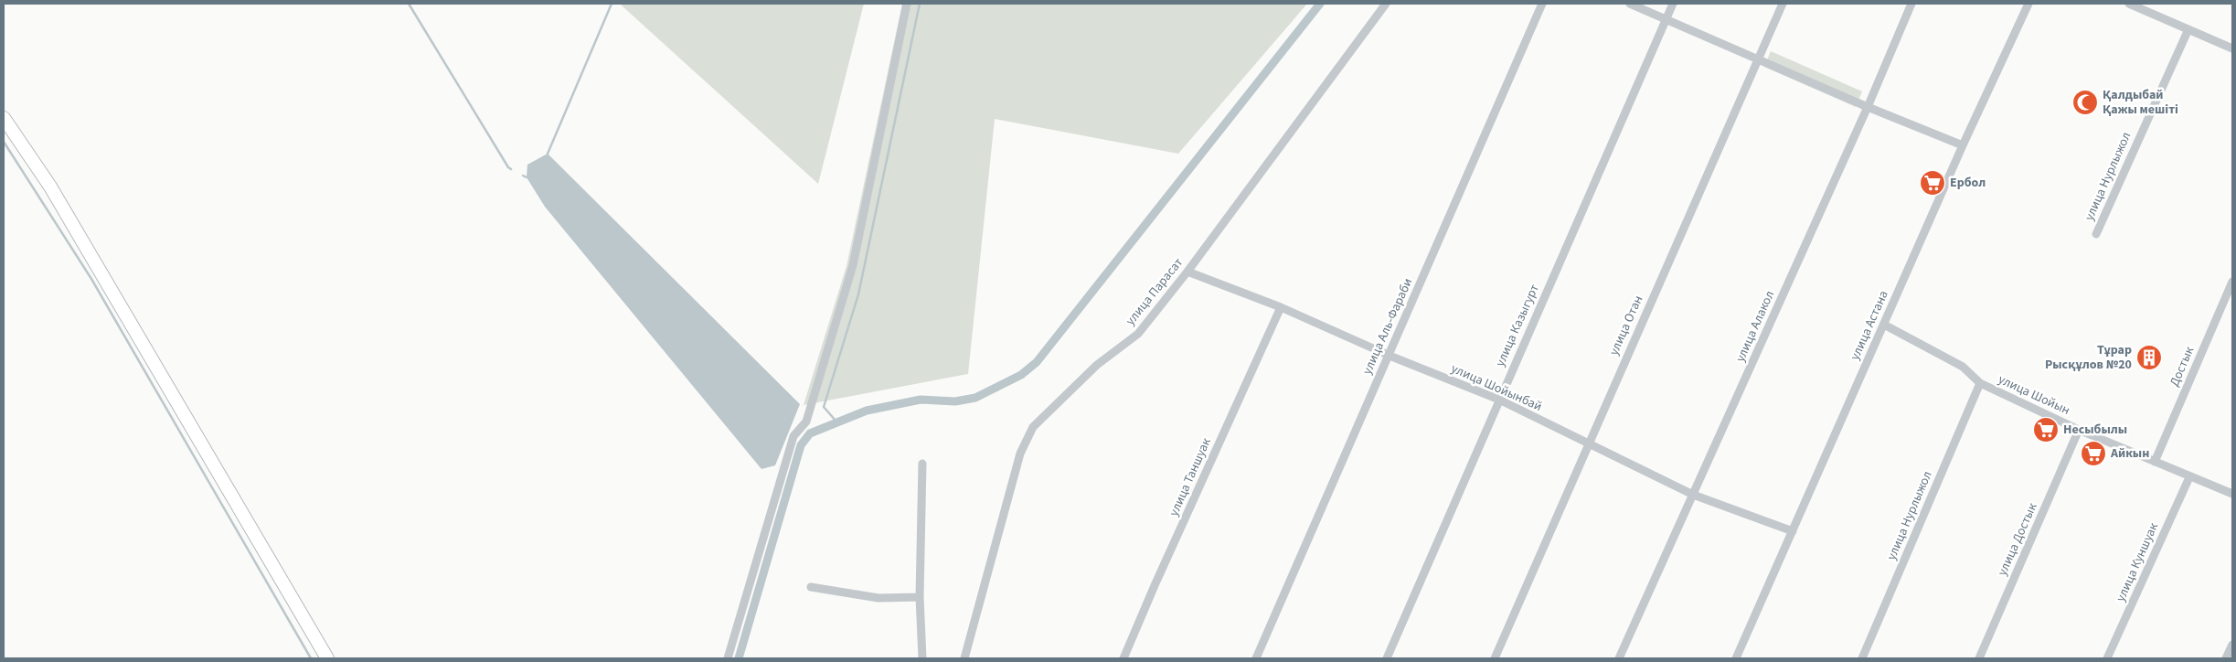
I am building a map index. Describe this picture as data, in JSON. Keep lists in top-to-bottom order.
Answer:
{
  "streets": {
    "street": [
      "улица Нурлыжол",
      "улица Парасат",
      "улица Казыгурт",
      "улица Отан",
      "улица Астана",
      "улица Аль-Фараби",
      "улица Алакол",
      "Достык",
      "улица Шойынбай",
      "улица Шойын",
      "улица Таншуак",
      "улица Достык",
      "улица Куншуак"
    ]
  },
  "crossings": [
    ["улица Нурлыжол", "улица Шойын"],
    ["улица Парасат", "улица Шойынбай"],
    ["улица Казыгурт", "улица Шойынбай"],
    ["улица Отан", "улица Шойынбай"],
    ["улица Астана", "улица Шойынбай"],
    ["улица Астана", "улица Шойын"],
    ["улица Аль-Фараби", "улица Шойынбай"],
    ["улица Алакол", "улица Шойынбай"],
    ["Достык", "улица Шойын"],
    ["улица Шойынбай", "улица Таншуак"],
    ["улица Шойын", "улица Достык"],
    ["улица Шойын", "улица Куншуак"]
  ],
  "places": {
    "mosque": ["Қалдыбай Қажы мешіті"],
    "supermarket": ["Ербол", "Несыбылы", "Айкын"],
    "building": ["Тұрар Рысқұлов №20"]
  }
}
